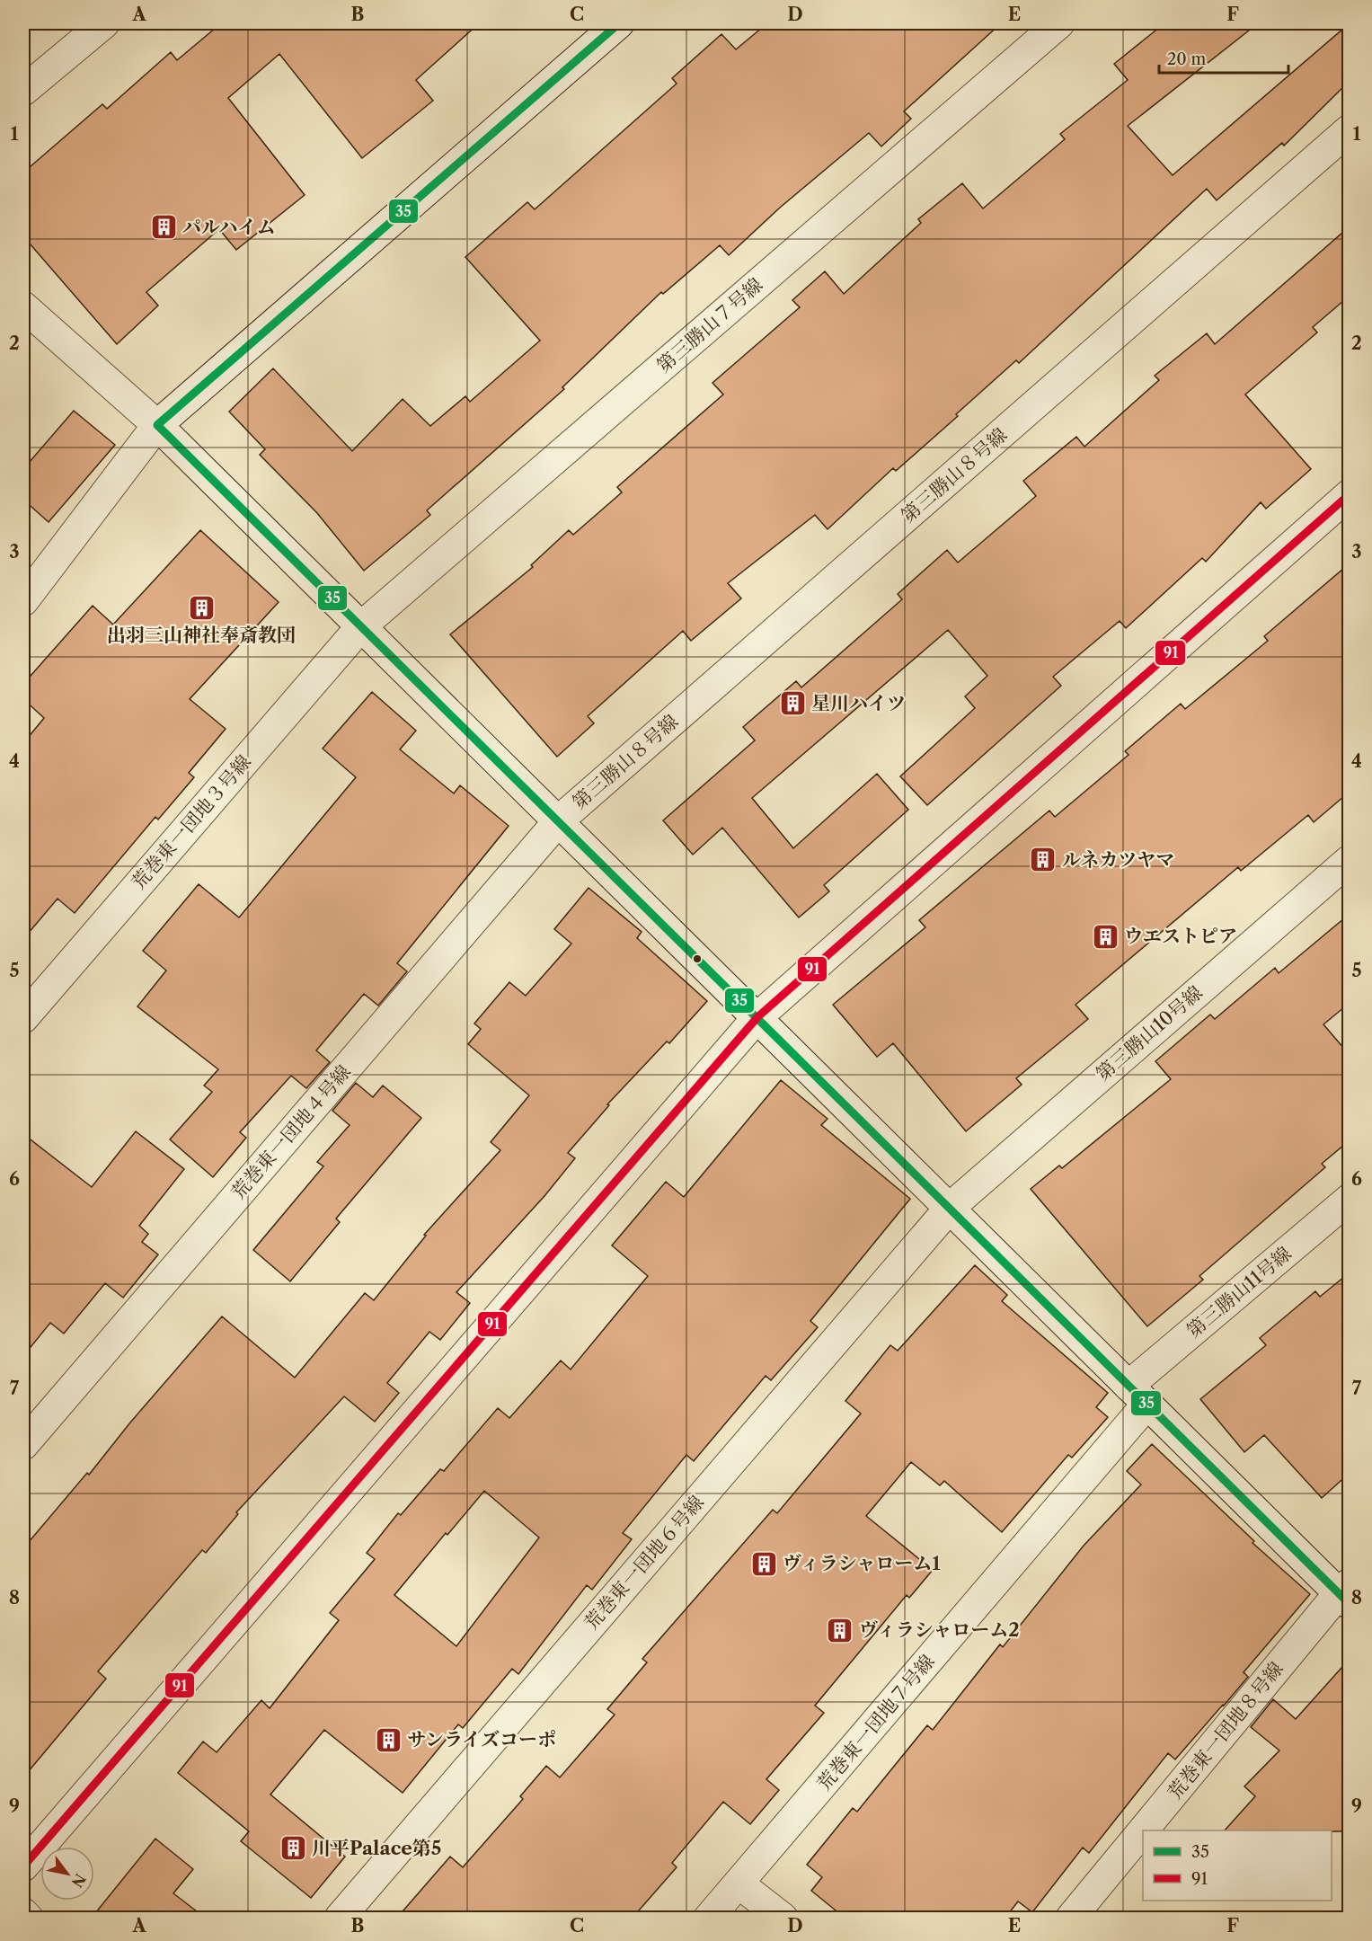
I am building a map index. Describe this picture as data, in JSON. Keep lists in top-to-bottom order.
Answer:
{
  "streets": {
    "street": [
      "第三勝山７号線",
      "第三勝山８号線",
      "荒巻東一団地３号線",
      "第三勝山10号線",
      "荒巻東一団地４号線",
      "第三勝山11号線",
      "荒巻東一団地６号線",
      "荒巻東一団地７号線",
      "荒巻東一団地８号線"
    ]
  },
  "crossings": [
    ["第三勝山７号線", "荒巻東一団地３号線"],
    ["第三勝山８号線", "荒巻東一団地４号線"],
    ["第三勝山10号線", "荒巻東一団地６号線"],
    ["第三勝山11号線", "荒巻東一団地７号線"]
  ],
  "places": {
    "building": [
      "パルハイム",
      "出羽三山神社奉斎教団",
      "星川ハイツ",
      "ルネカツヤマ",
      "ウエストピア",
      "ヴィラシャローム1",
      "ヴィラシャローム2",
      "サンライズコーポ",
      "川平Palace第5"
    ]
  },
  "lines": ["transit line 35", "transit line 91"],
  "legend": ["35", "91"],
  "scale_bar": "20 m",
  "north": "bottom right",
  "grid": {
    "columns": [
      "A",
      "B",
      "C",
      "D",
      "E",
      "F"
    ],
    "rows": [
      "1",
      "2",
      "3",
      "4",
      "5",
      "6",
      "7",
      "8",
      "9"
    ]
  }
}
